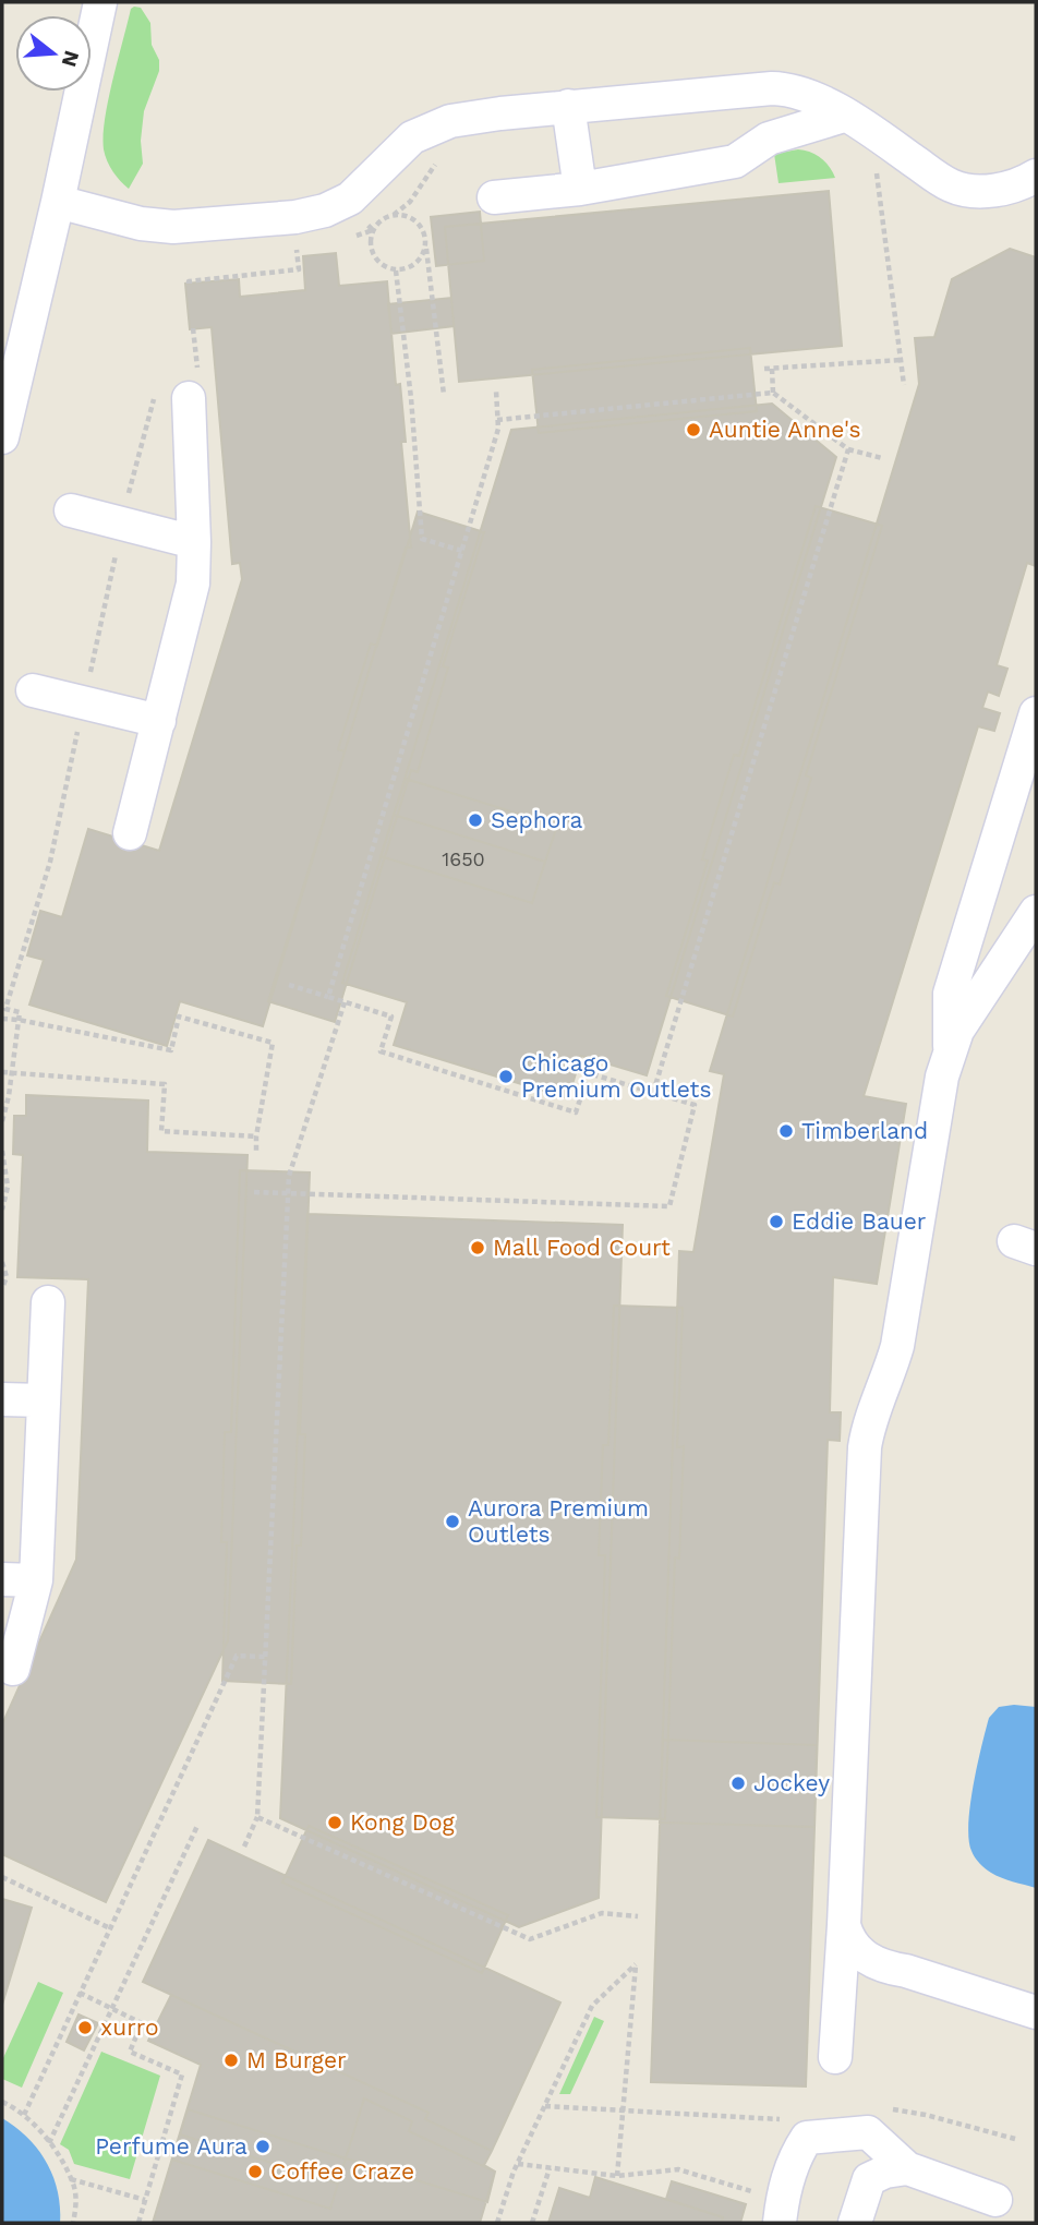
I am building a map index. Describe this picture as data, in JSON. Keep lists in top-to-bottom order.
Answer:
{
  "places": [
    "Auntie Anne's",
    "Sephora",
    "Chicago Premium Outlets",
    "Timberland",
    "Eddie Bauer",
    "Mall Food Court",
    "Aurora Premium Outlets",
    "Jockey",
    "Kong Dog",
    "xurro",
    "M Burger",
    "Perfume Aura",
    "Coffee Craze"
  ],
  "house_numbers": ["1650"],
  "north": "right"
}
